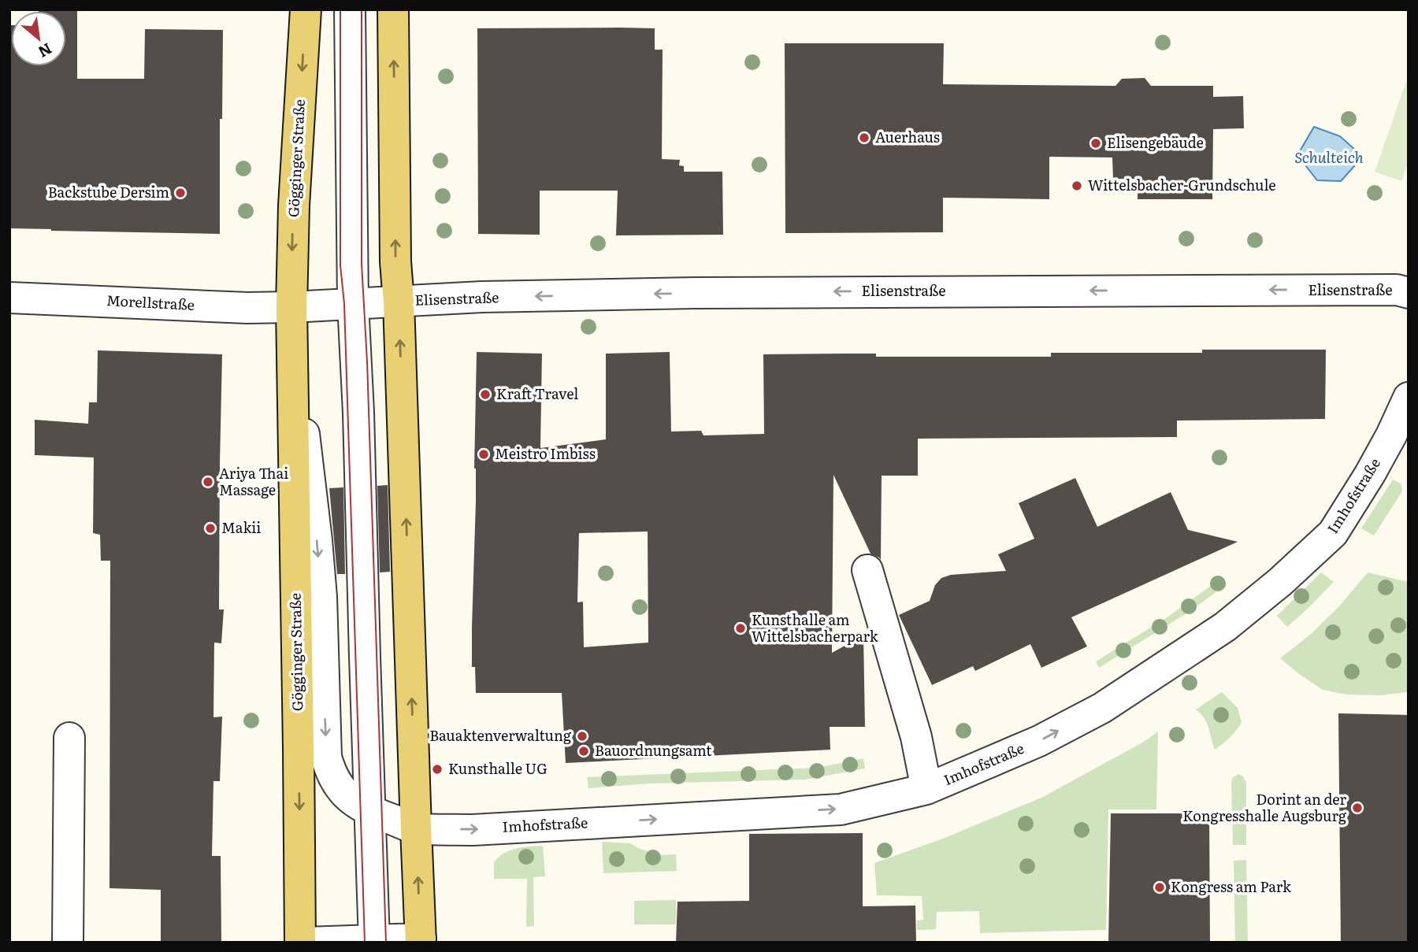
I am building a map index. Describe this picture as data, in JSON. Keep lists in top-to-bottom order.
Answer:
{
  "streets": {
    "main road": ["Gögginger Straße"],
    "street": ["Elisenstraße", "Morellstraße", "Imhofstraße"]
  },
  "crossings": [
    ["Gögginger Straße", "Morellstraße"],
    ["Gögginger Straße", "Imhofstraße"]
  ],
  "one_way": ["Elisenstraße", "Imhofstraße"],
  "water": ["Schulteich"],
  "places": [
    "Auerhaus",
    "Elisengebäude",
    "Wittelsbacher-Grundschule",
    "Backstube Dersim",
    "Kraft Travel",
    "Meistro Imbiss",
    "Ariya Thai Massage",
    "Makii",
    "Kunsthalle am Wittelsbacherpark",
    "Bauaktenverwaltung",
    "Bauordnungsamt",
    "Kunsthalle UG",
    "Dorint an der Kongresshalle Augsburg",
    "Kongress am Park"
  ],
  "north": "bottom right"
}
